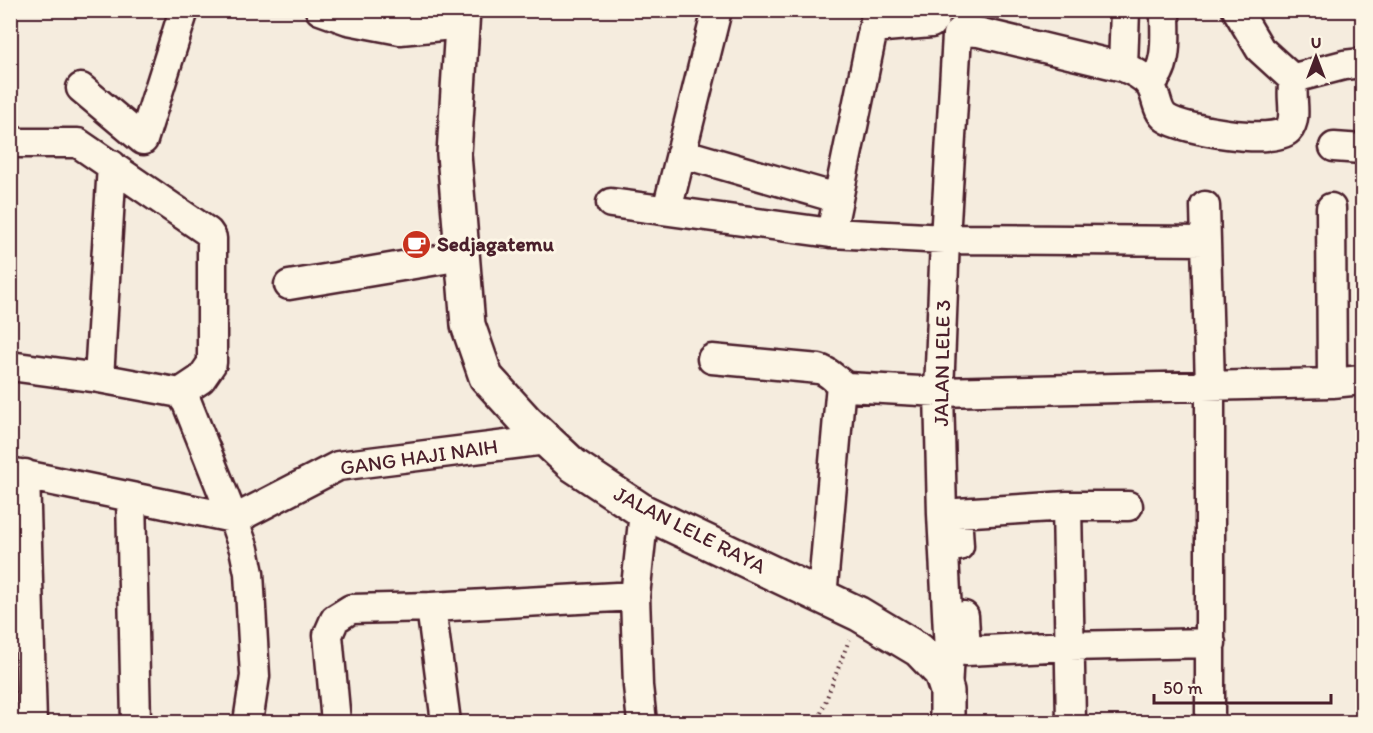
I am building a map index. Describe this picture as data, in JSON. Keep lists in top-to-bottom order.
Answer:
{
  "streets": {
    "street": ["JALAN LELE 3", "GANG HAJI NAIH", "JALAN LELE RAYA"]
  },
  "crossings": [
    ["JALAN LELE 3", "JALAN LELE RAYA"],
    ["GANG HAJI NAIH", "JALAN LELE RAYA"]
  ],
  "places": {
    "cafe": ["Sedjagatemu"]
  },
  "scale_bar": "50 m",
  "north": "top"
}
